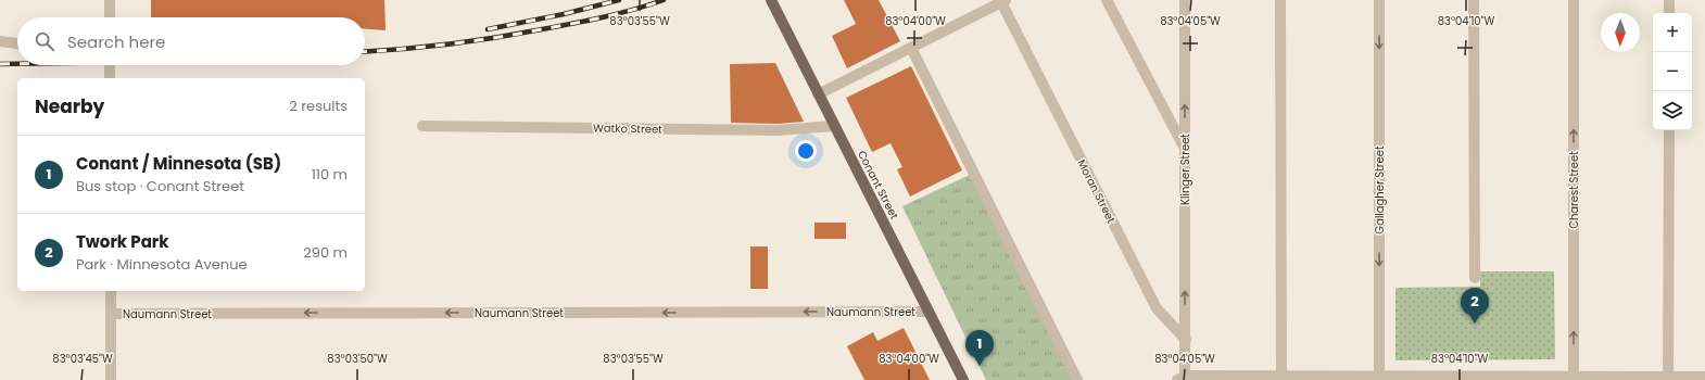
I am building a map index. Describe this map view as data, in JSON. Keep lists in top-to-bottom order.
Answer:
{
  "streets": {
    "main road": ["Conant Street"],
    "street": [
      "Watko Street",
      "Klinger Street",
      "Gallagher Street",
      "Charest Street",
      "Moran Street",
      "Naumann Street"
    ]
  },
  "crossings": [
    ["Watko Street", "Conant Street"],
    ["Klinger Street", "Moran Street"],
    ["Conant Street", "Naumann Street"]
  ],
  "one_way": ["Naumann Street"],
  "north": "bottom",
  "page": {
    "map_buttons": ["+", "−"],
    "search": "Search here",
    "heading": ["Nearby", "2 results"],
    "list": [
      {
        "mark": "1",
        "name": "Conant / Minnesota (SB)",
        "note": "Bus stop · Conant Street",
        "value": "110 m"
      },
      {
        "mark": "2",
        "name": "Twork Park",
        "note": "Park · Minnesota Avenue",
        "value": "290 m"
      }
    ],
    "pins": ["2", "1"]
  },
  "coordinates": [
    "83°03'55\"W",
    "83°04'00\"W",
    "83°04'05\"W",
    "83°04'10\"W",
    "83°03'45\"W",
    "83°03'50\"W"
  ]
}
